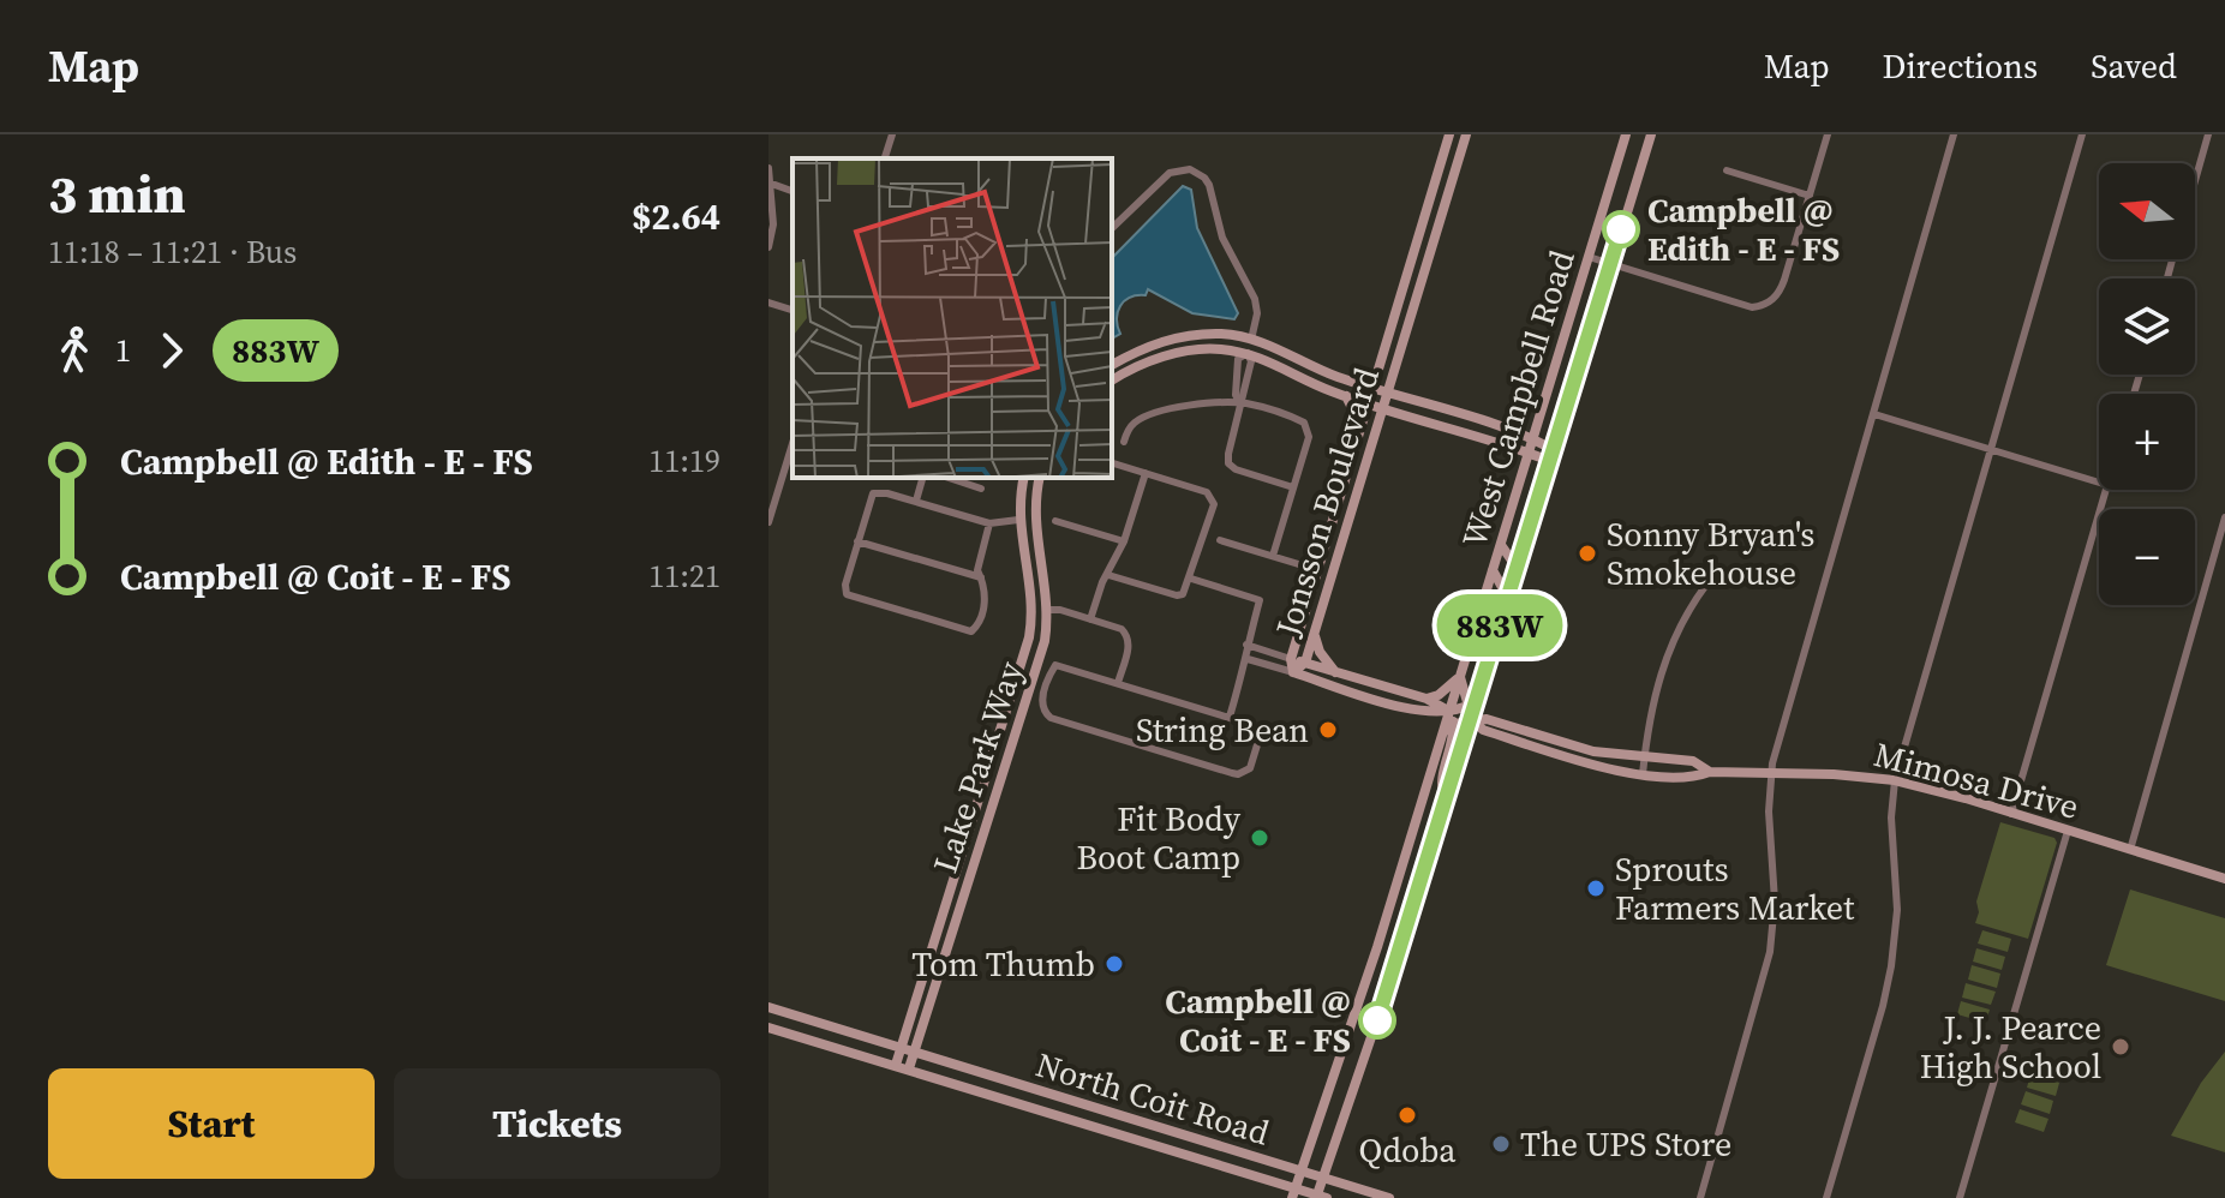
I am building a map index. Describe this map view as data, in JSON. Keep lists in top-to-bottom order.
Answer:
{
  "streets": {
    "street": [
      "West Campbell Road",
      "Jonsson Boulevard",
      "Lake Park Way",
      "Mimosa Drive",
      "North Coit Road"
    ]
  },
  "crossings": [
    ["West Campbell Road", "Mimosa Drive"],
    ["West Campbell Road", "North Coit Road"],
    ["Lake Park Way", "North Coit Road"]
  ],
  "places": [
    "Campbell @ Edith - E - FS",
    "Sonny Bryan's Smokehouse",
    "String Bean",
    "Fit Body Boot Camp",
    "Sprouts Farmers Market",
    "Tom Thumb",
    "Campbell @ Coit - E - FS",
    "J. J. Pearce High School",
    "Qdoba",
    "The UPS Store"
  ],
  "lines": ["bus line 883W"],
  "north": "left",
  "page": {
    "header": "Map",
    "nav": ["Map", "Directions", "Saved"],
    "heading": ["3 min", "11:18 – 11:21 · Bus", "$2.64"],
    "on_map": "883W",
    "map_buttons": ["+", "−"],
    "legs": ["1", "883W"],
    "list": [
      {
        "name": "Campbell @ Edith - E - FS",
        "value": "11:19"
      },
      {
        "name": "Campbell @ Coit - E - FS",
        "value": "11:21"
      }
    ],
    "buttons": ["Start", "Tickets"]
  }
}
